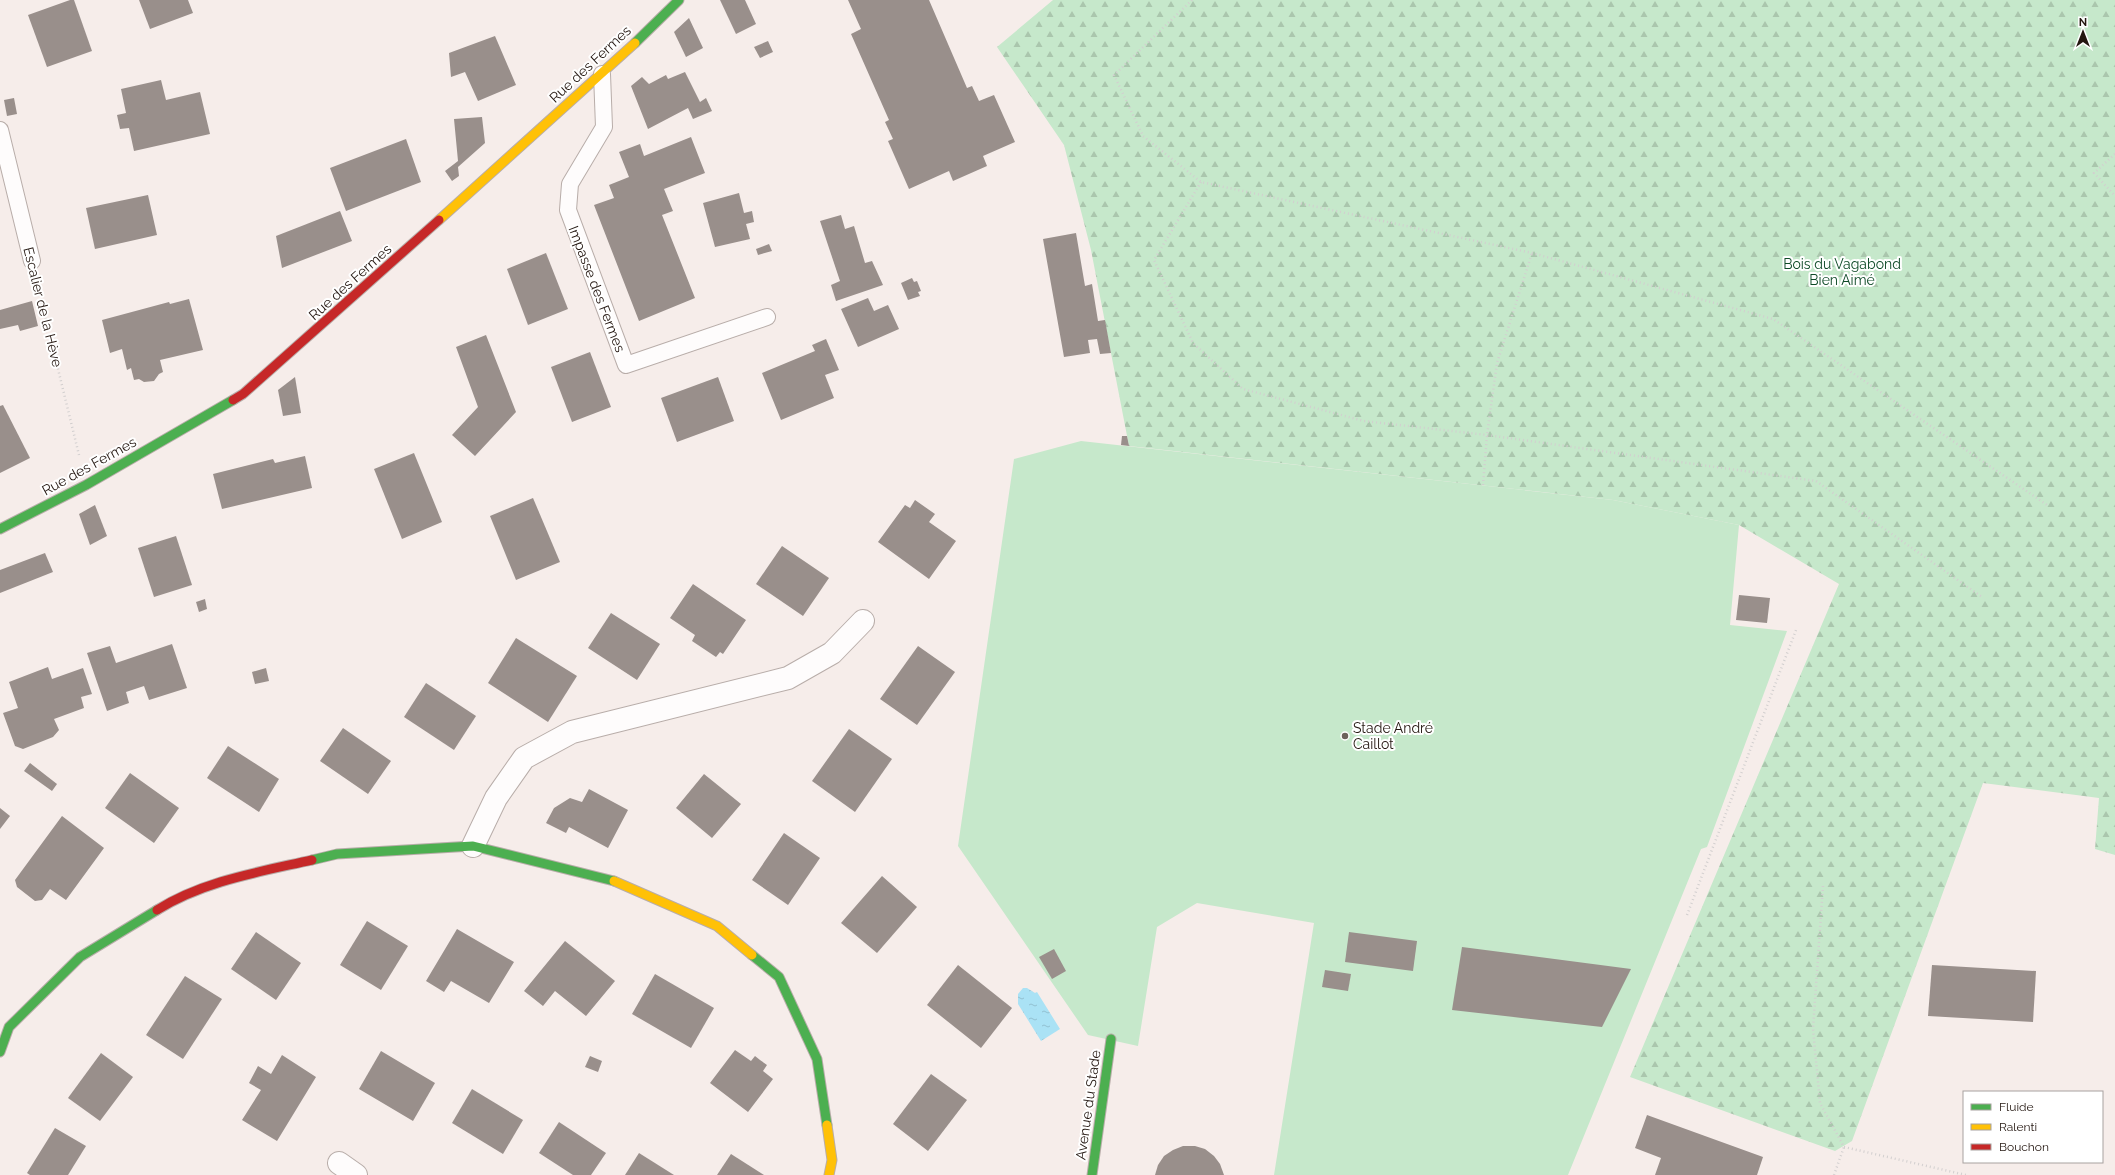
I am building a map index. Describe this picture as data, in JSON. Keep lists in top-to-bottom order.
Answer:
{
  "streets": {
    "street": ["Rue des Fermes", "Avenue du Stade"],
    "lane": ["Impasse des Fermes", "Escalier de la Hève"]
  },
  "crossings": [
    ["Rue des Fermes", "Impasse des Fermes"],
    ["Rue des Fermes", "Escalier de la Hève"]
  ],
  "parks": ["Bois du Vagabond Bien Aimé"],
  "places": ["Stade André Caillot"],
  "legend": ["Fluide", "Ralenti", "Bouchon"],
  "north": "top"
}
